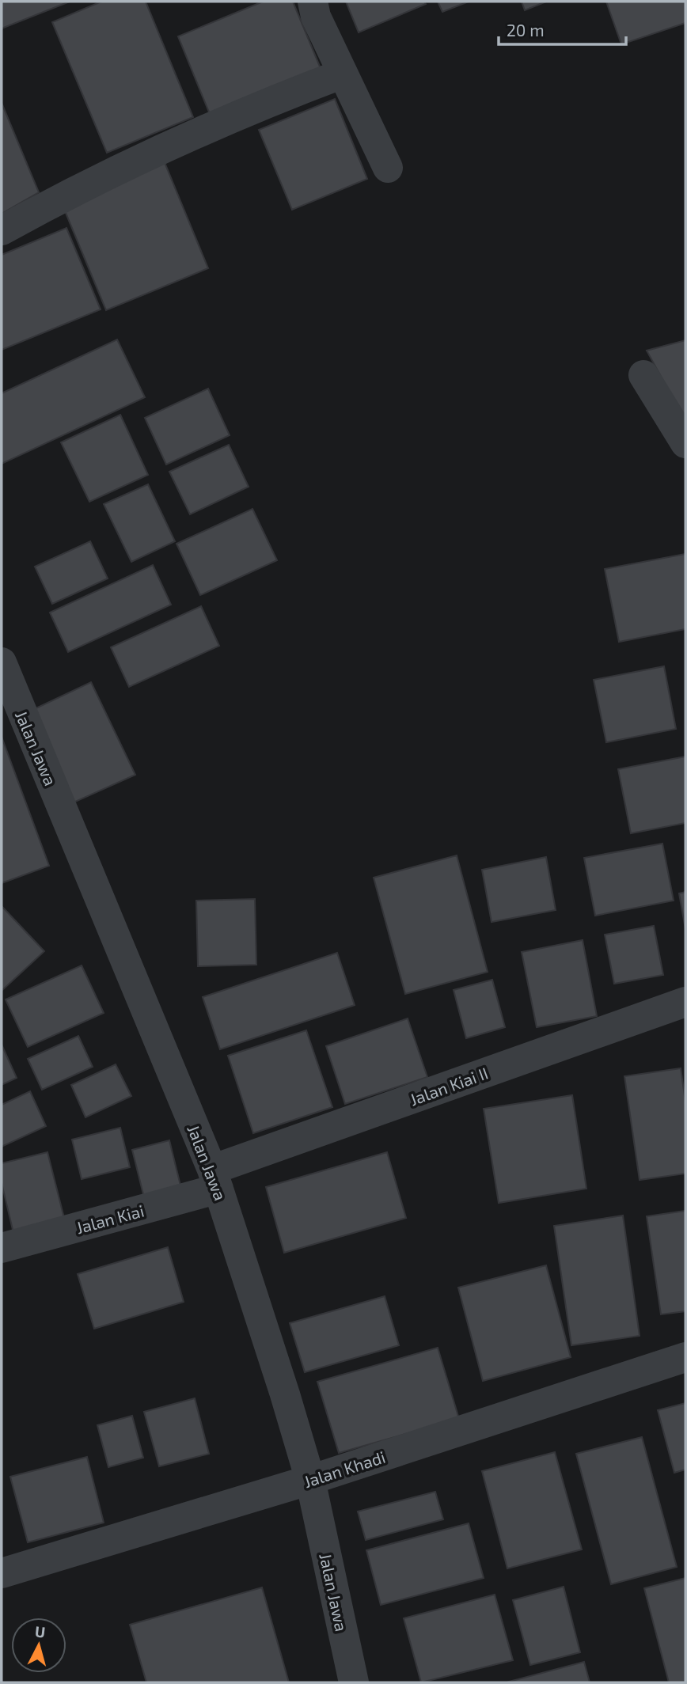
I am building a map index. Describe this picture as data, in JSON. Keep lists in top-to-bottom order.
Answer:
{
  "streets": {
    "street": [
      "Jalan Jawa",
      "Jalan Kiai II",
      "Jalan Kiai",
      "Jalan Khadi"
    ]
  },
  "crossings": [
    ["Jalan Jawa", "Jalan Kiai II"],
    ["Jalan Jawa", "Jalan Kiai"],
    ["Jalan Jawa", "Jalan Khadi"],
    ["Jalan Kiai II", "Jalan Kiai"]
  ],
  "scale_bar": "20 m",
  "north": "top"
}
